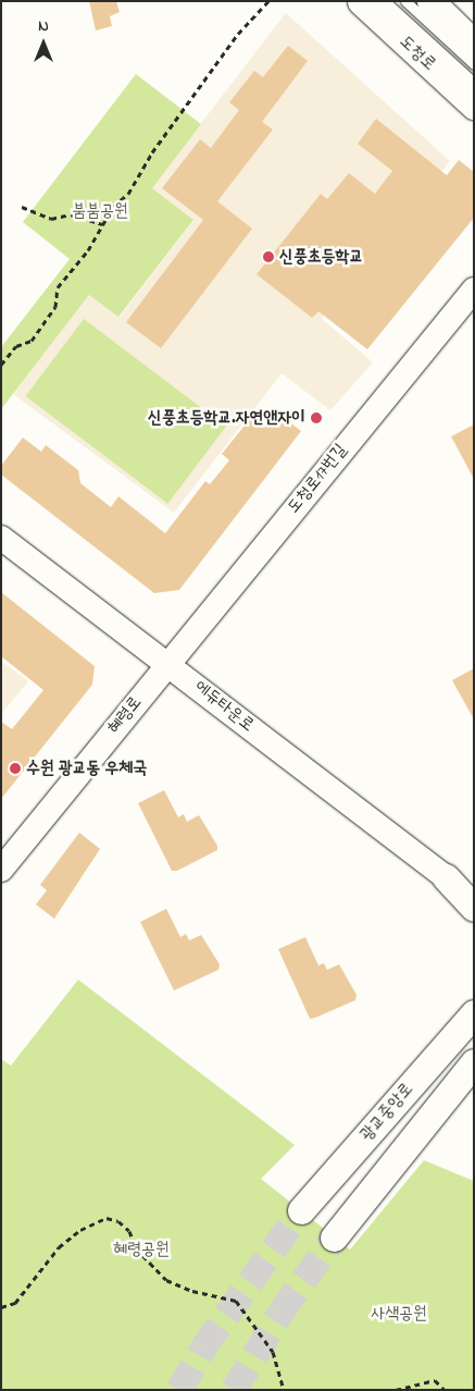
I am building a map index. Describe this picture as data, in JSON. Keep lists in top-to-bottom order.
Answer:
{
  "streets": {
    "main road": ["도청로", "광교중앙로"],
    "street": ["도청로17번길", "에듀타운로", "혜령로"]
  },
  "crossings": [
    ["도청로17번길", "에듀타운로"],
    ["도청로17번길", "혜령로"],
    ["에듀타운로", "혜령로"]
  ],
  "parks": ["붐붐공원", "혜령공원", "사색공원"],
  "places": ["신풍초등학교", "신풍초등학교.자연앤자이", "수원 광교동 우체국"],
  "north": "top"
}
